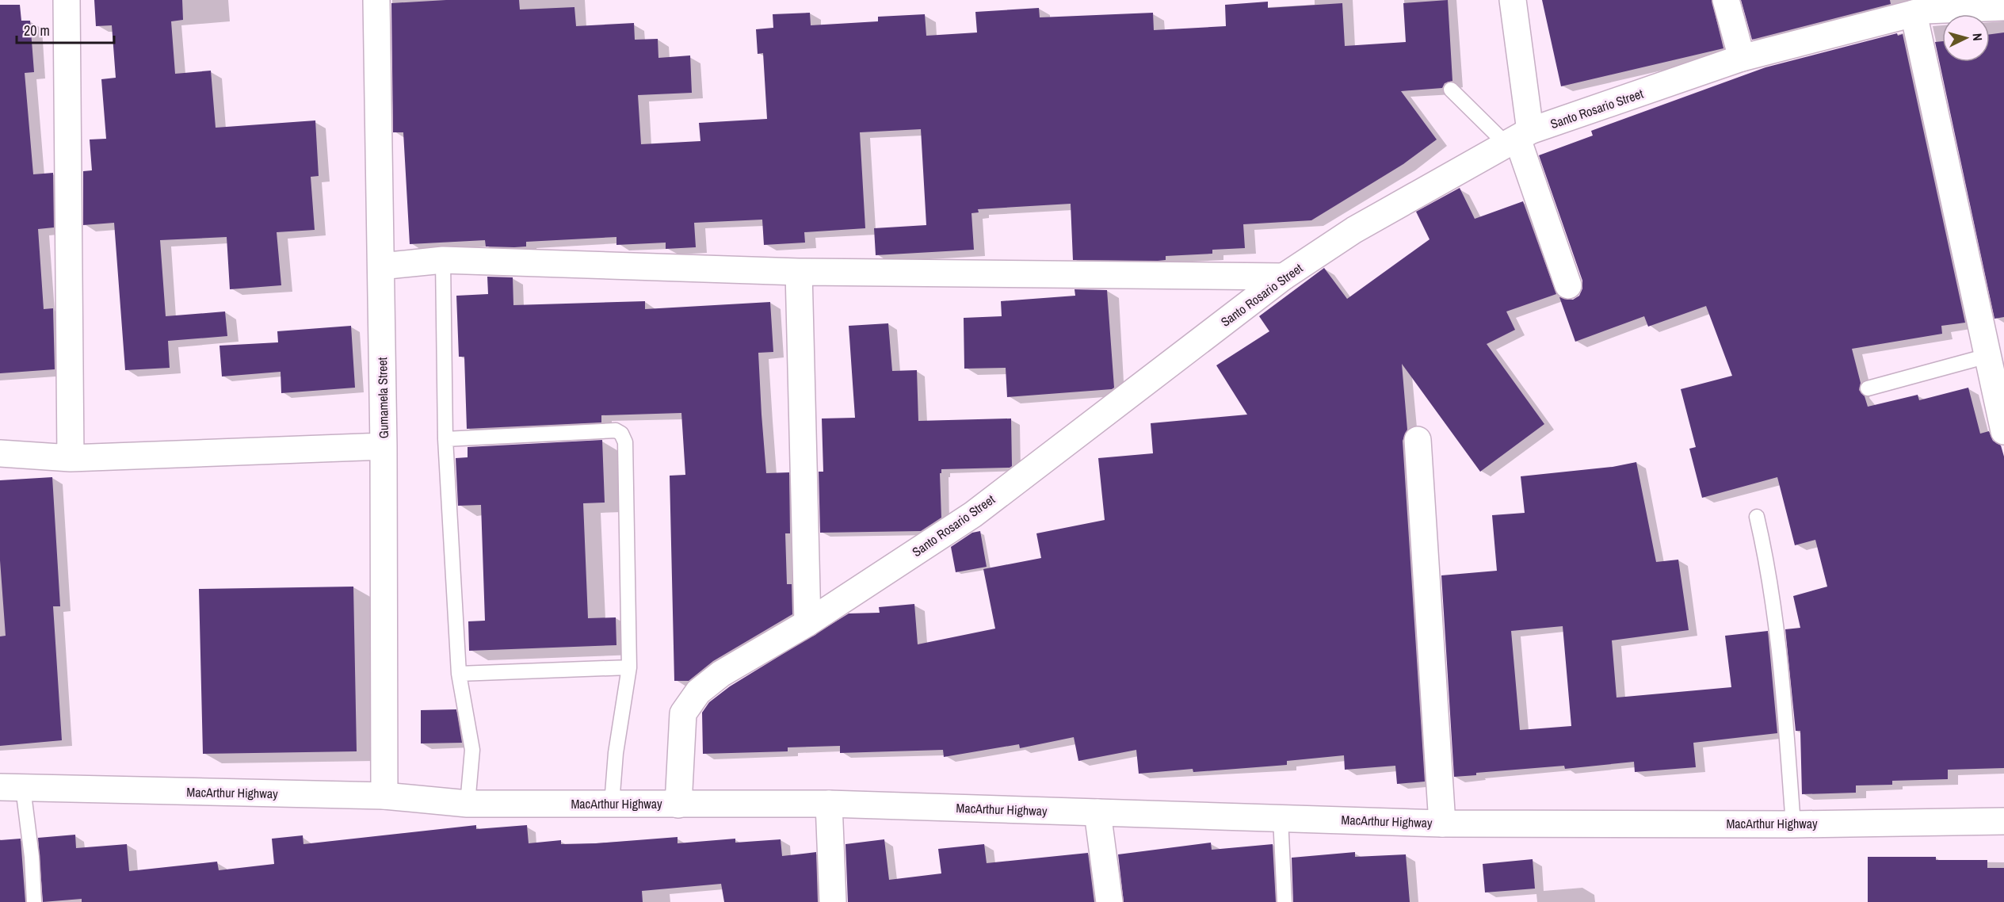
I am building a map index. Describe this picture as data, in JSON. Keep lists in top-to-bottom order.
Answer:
{
  "streets": {
    "main road": ["Santo Rosario Street", "Gumamela Street", "MacArthur Highway"]
  },
  "crossings": [
    ["Santo Rosario Street", "MacArthur Highway"],
    ["Gumamela Street", "MacArthur Highway"]
  ],
  "scale_bar": "20 m",
  "north": "right"
}
